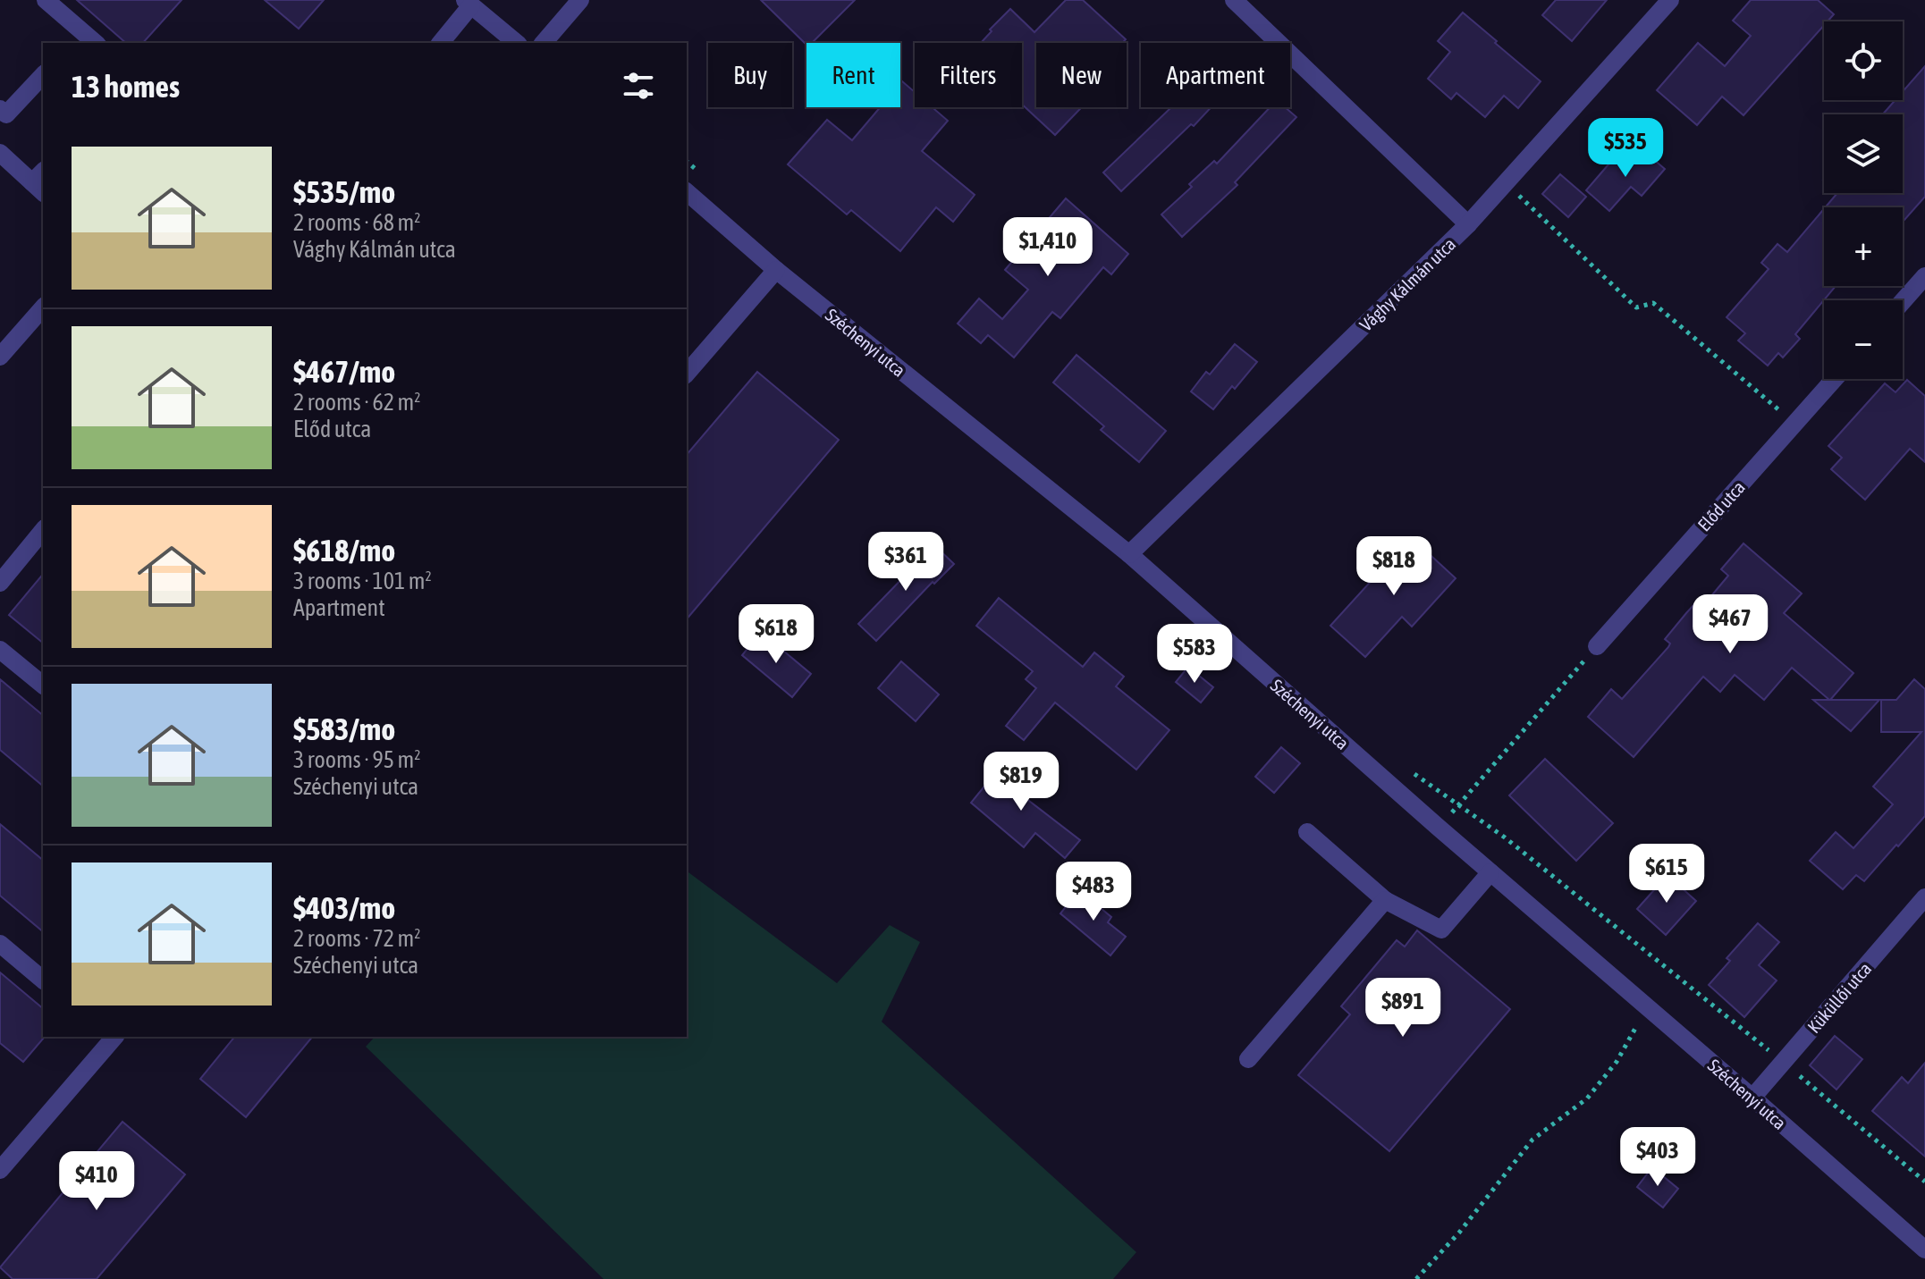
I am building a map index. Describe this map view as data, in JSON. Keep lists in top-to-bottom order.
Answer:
{
  "streets": {
    "street": [
      "Vághy Kálmán utca",
      "Széchenyi utca",
      "Előd utca",
      "Küküllői utca"
    ]
  },
  "crossings": [
    ["Vághy Kálmán utca", "Széchenyi utca"],
    ["Széchenyi utca", "Küküllői utca"]
  ],
  "page": {
    "map_buttons": ["+", "−"],
    "chip": [
      "Buy",
      "Rent",
      "Filters",
      "New",
      "Apartment"
    ],
    "heading": "13 homes",
    "price": [
      "$535",
      "$1,410",
      "$361",
      "$818",
      "$467",
      "$618",
      "$583",
      "$819",
      "$615",
      "$483",
      "$891",
      "$403",
      "$410"
    ],
    "list": [
      {
        "name": "$535/mo",
        "note": "2 rooms · 68 m² · Vághy Kálmán utca"
      },
      {
        "name": "$467/mo",
        "note": "2 rooms · 62 m² · Előd utca"
      },
      {
        "name": "$618/mo",
        "note": "3 rooms · 101 m² · Apartment"
      },
      {
        "name": "$583/mo",
        "note": "3 rooms · 95 m² · Széchenyi utca"
      },
      {
        "name": "$403/mo",
        "note": "2 rooms · 72 m² · Széchenyi utca"
      }
    ]
  }
}
